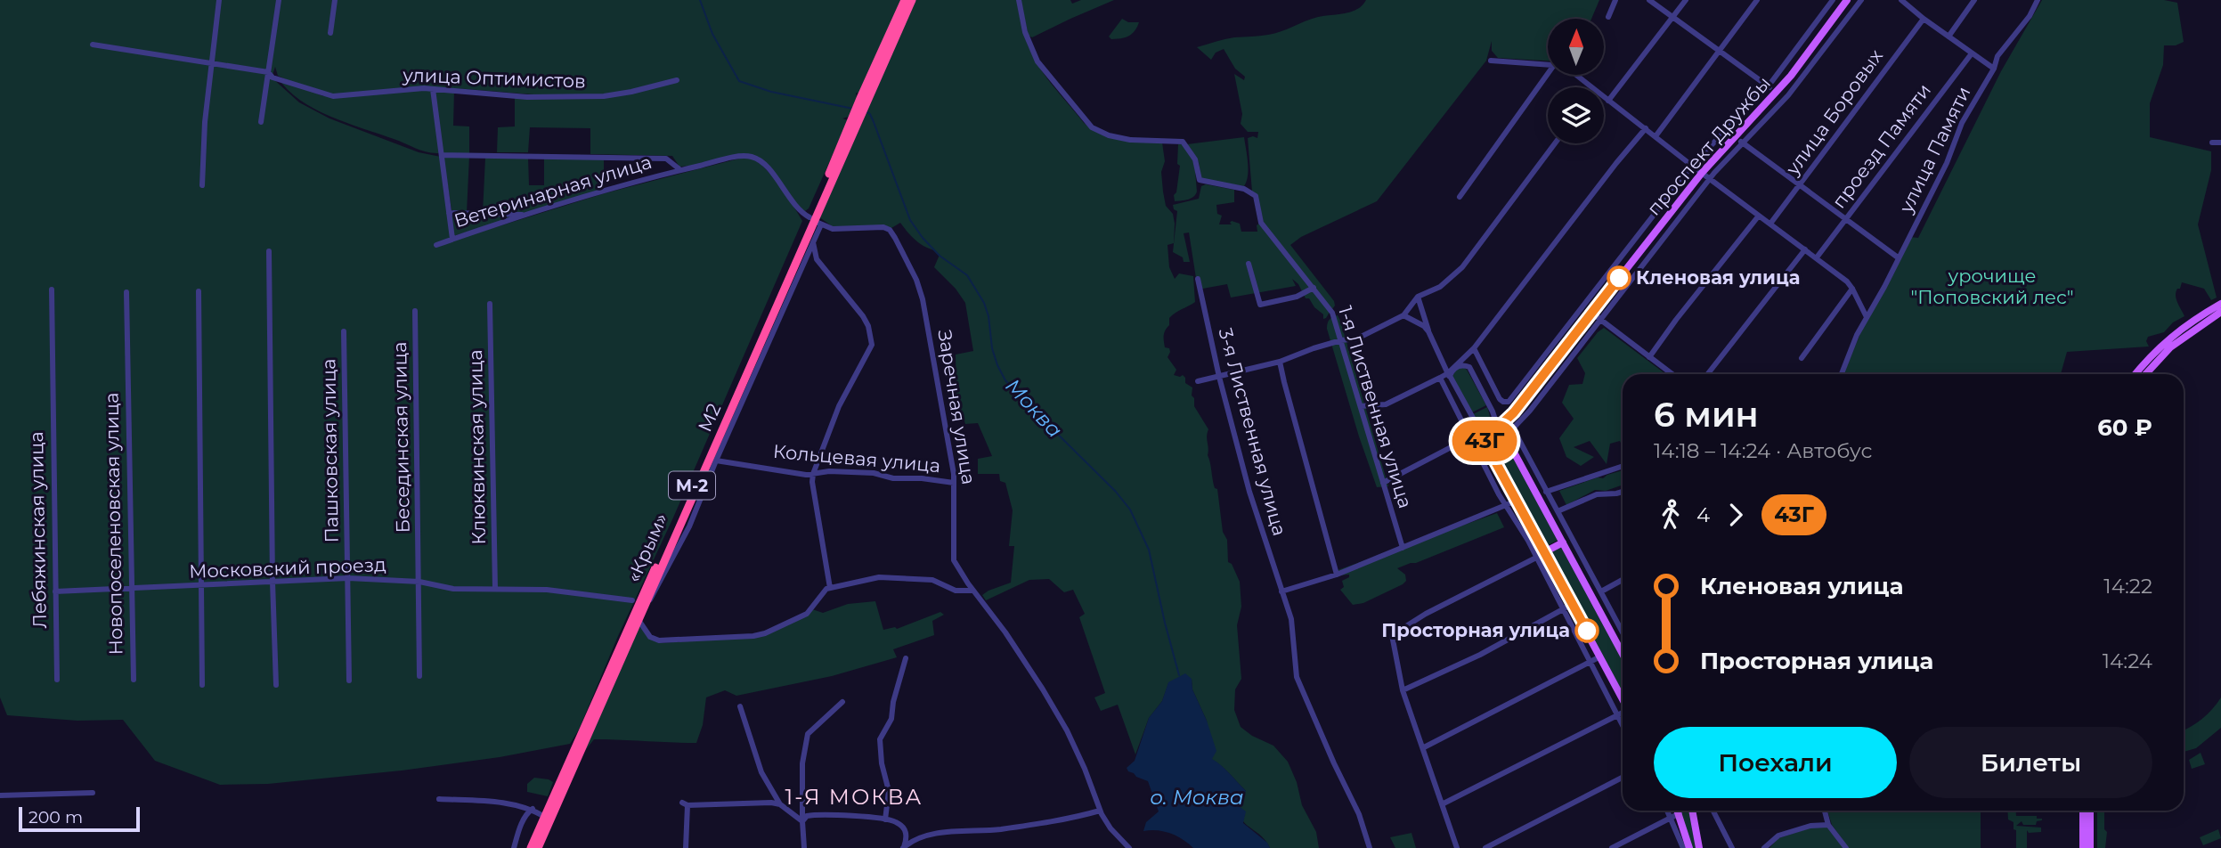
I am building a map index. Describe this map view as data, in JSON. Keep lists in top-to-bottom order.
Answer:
{
  "streets": {
    "highway": ["М2", "М-2", "«Крым»"],
    "main road": ["проспект Дружбы"],
    "street": [
      "улица Оптимистов",
      "улица Боровых",
      "проезд Памяти",
      "улица Памяти",
      "Ветеринарная улица",
      "Заречная улица",
      "1-я Лиственная улица",
      "3-я Лиственная улица",
      "Бесединская улица",
      "Клюквинская улица",
      "Пашковская улица",
      "Кольцевая улица",
      "Новопоселеновская улица",
      "Лебяжинская улица",
      "Московский проезд"
    ]
  },
  "crossings": [
    ["Ветеринарная улица", "Заречная улица"],
    ["Ветеринарная улица", "М2"],
    ["Заречная улица", "М2"],
    ["Заречная улица", "Кольцевая улица"],
    ["Бесединская улица", "Московский проезд"],
    ["Клюквинская улица", "Московский проезд"],
    ["Пашковская улица", "Московский проезд"],
    ["Новопоселеновская улица", "Московский проезд"],
    ["Лебяжинская улица", "Московский проезд"]
  ],
  "districts": ["1-Я МОКВА"],
  "water": ["Моква", "о. Моква"],
  "parks": ["урочище \"Поповский лес\""],
  "places": ["Кленовая улица", "Просторная улица"],
  "lines": ["bus line 43Г"],
  "scale_bar": "200 m",
  "north": "top",
  "page": {
    "on_map": "43Г",
    "heading": ["6 мин", "14:18 – 14:24 · Автобус", "60 ₽"],
    "legs": ["4", "43Г"],
    "list": [
      {
        "name": "Кленовая улица",
        "value": "14:22"
      },
      {
        "name": "Просторная улица",
        "value": "14:24"
      }
    ],
    "buttons": ["Поехали", "Билеты"],
    "scale": "200 m"
  }
}
